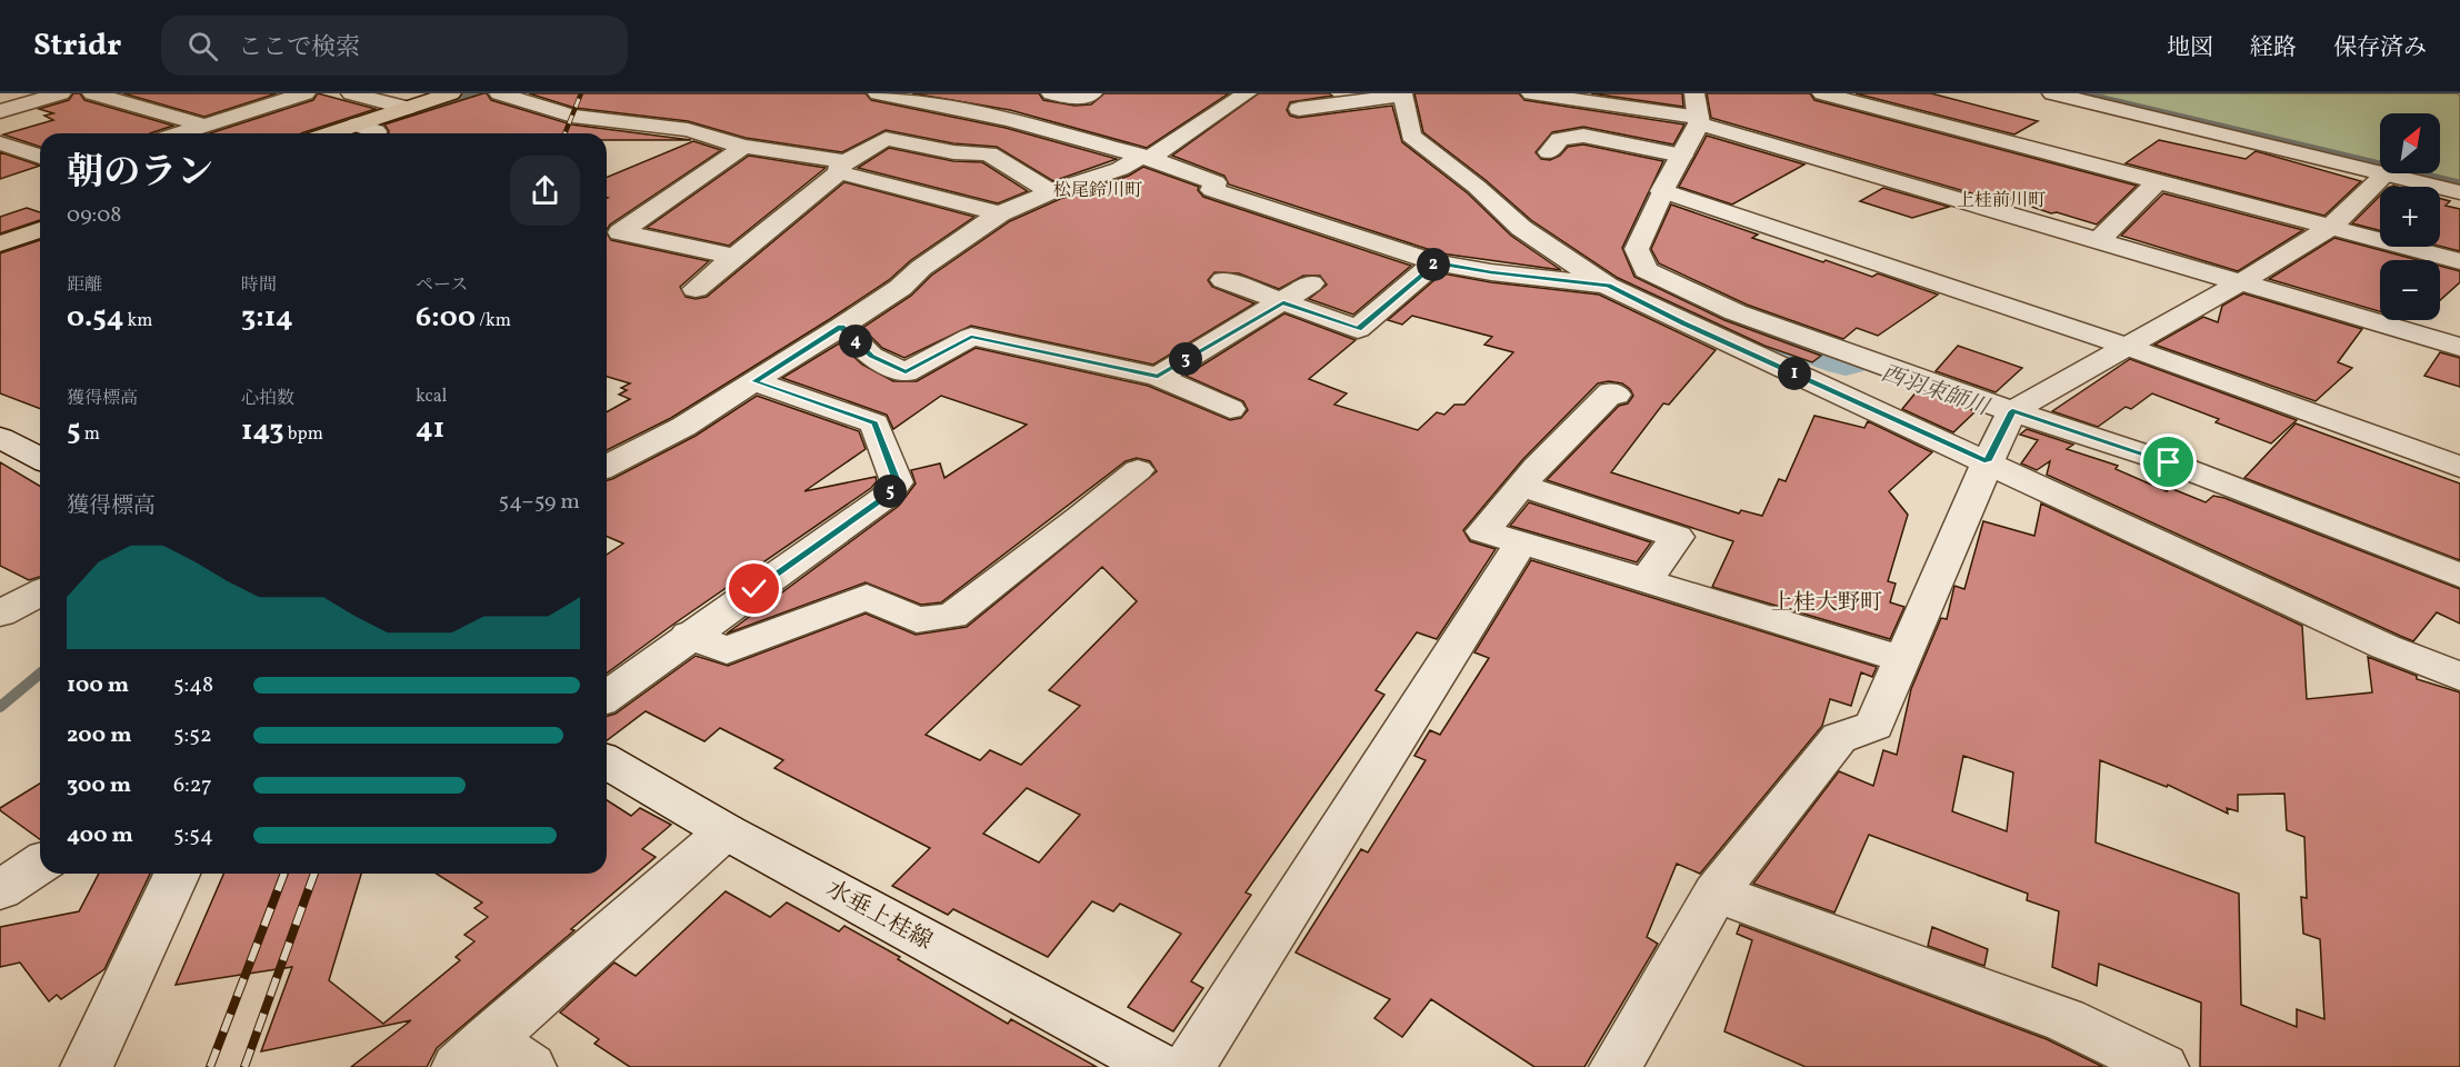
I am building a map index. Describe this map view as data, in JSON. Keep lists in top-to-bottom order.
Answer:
{
  "streets": {
    "street": ["水垂上桂線"]
  },
  "districts": ["松尾鈴川町", "上桂前川町", "上桂大野町"],
  "water": ["西羽束師川"],
  "north": "top right",
  "page": {
    "header": "Stridr",
    "search": "ここで検索",
    "nav": ["地図", "経路", "保存済み"],
    "map_buttons": ["+", "−"],
    "heading": ["朝のラン", "09:08"],
    "stats": [
      ["距離", "0.54 km"],
      ["時間", "3:14"],
      ["ペース", "6:00 /km"],
      ["獲得標高", "5 m"],
      ["心拍数", "143 bpm"],
      ["kcal", "41"]
    ],
    "pins": [
      "2",
      "4",
      "3",
      "1",
      "5"
    ],
    "chart": ["獲得標高", "54–59 m"],
    "list": [
      {
        "name": "100 m",
        "note": "5:48"
      },
      {
        "name": "200 m",
        "note": "5:52"
      },
      {
        "name": "300 m",
        "note": "6:27"
      },
      {
        "name": "400 m",
        "note": "5:54"
      }
    ]
  }
}
